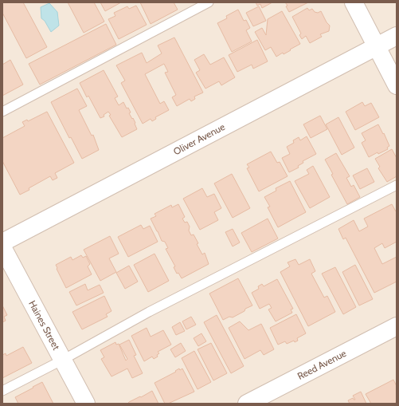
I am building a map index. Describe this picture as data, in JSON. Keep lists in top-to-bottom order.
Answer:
{
  "streets": {
    "street": ["Oliver Avenue", "Haines Street", "Reed Avenue"]
  }
}
